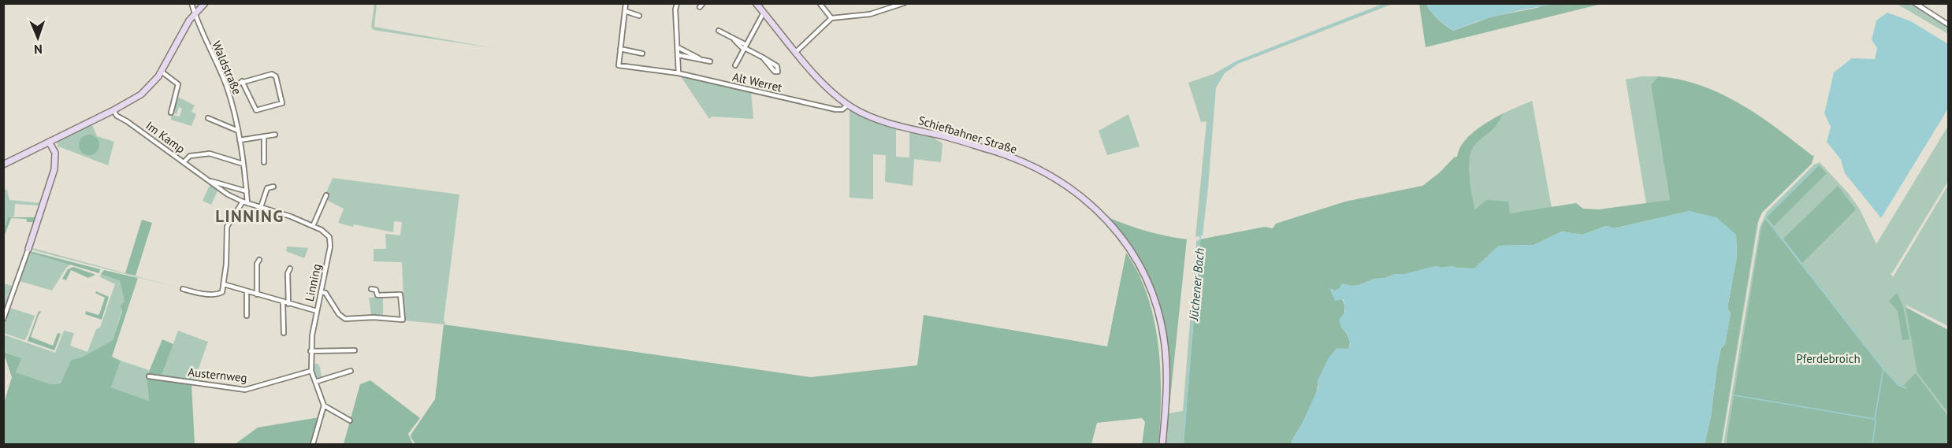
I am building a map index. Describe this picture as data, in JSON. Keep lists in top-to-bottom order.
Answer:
{
  "streets": {
    "street": [
      "Waldstraße",
      "Alt Werret",
      "Schiefbahner Straße",
      "Im Kamp",
      "Linning",
      "Austernweg"
    ]
  },
  "crossings": [
    ["Waldstraße", "Im Kamp"],
    ["Waldstraße", "Linning"],
    ["Alt Werret", "Schiefbahner Straße"],
    ["Im Kamp", "Linning"],
    ["Linning", "Austernweg"]
  ],
  "districts": ["LINNING"],
  "water": ["Jüchener Bach"],
  "parks": ["Pferdebroich"],
  "north": "bottom"
}
